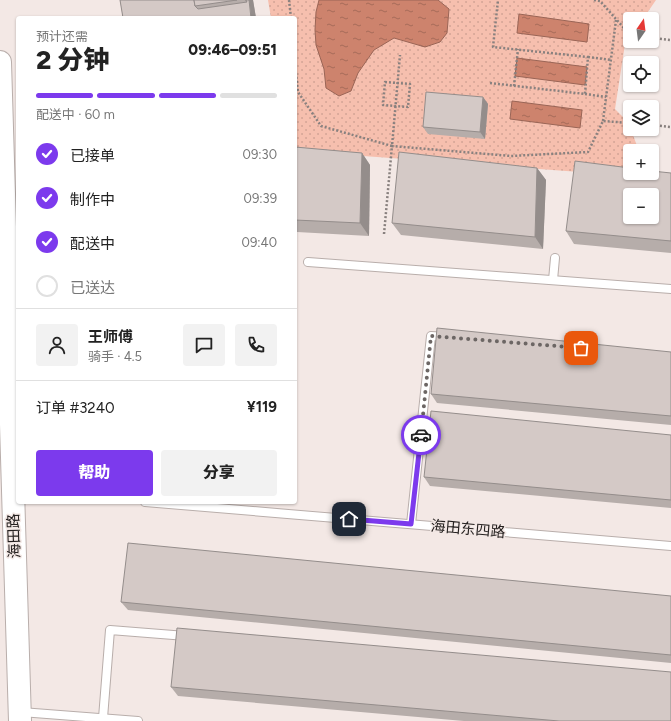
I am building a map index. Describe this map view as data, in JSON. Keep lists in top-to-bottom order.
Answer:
{
  "streets": {
    "main road": ["海田路"],
    "lane": ["海田东四路"]
  },
  "north": "top",
  "page": {
    "map_buttons": ["+", "−"],
    "heading": ["2 分钟", "预计还需", "09:46–09:51"],
    "panel": [
      "王师傅",
      "骑手 · 4.5",
      "订单 #3240",
      "¥119"
    ],
    "bar": "配送中 · 60 m",
    "list": [
      ["已接单", "09:30"],
      ["制作中", "09:39"],
      ["配送中", "09:40"],
      "已送达"
    ],
    "buttons": ["帮助", "分享"]
  }
}
